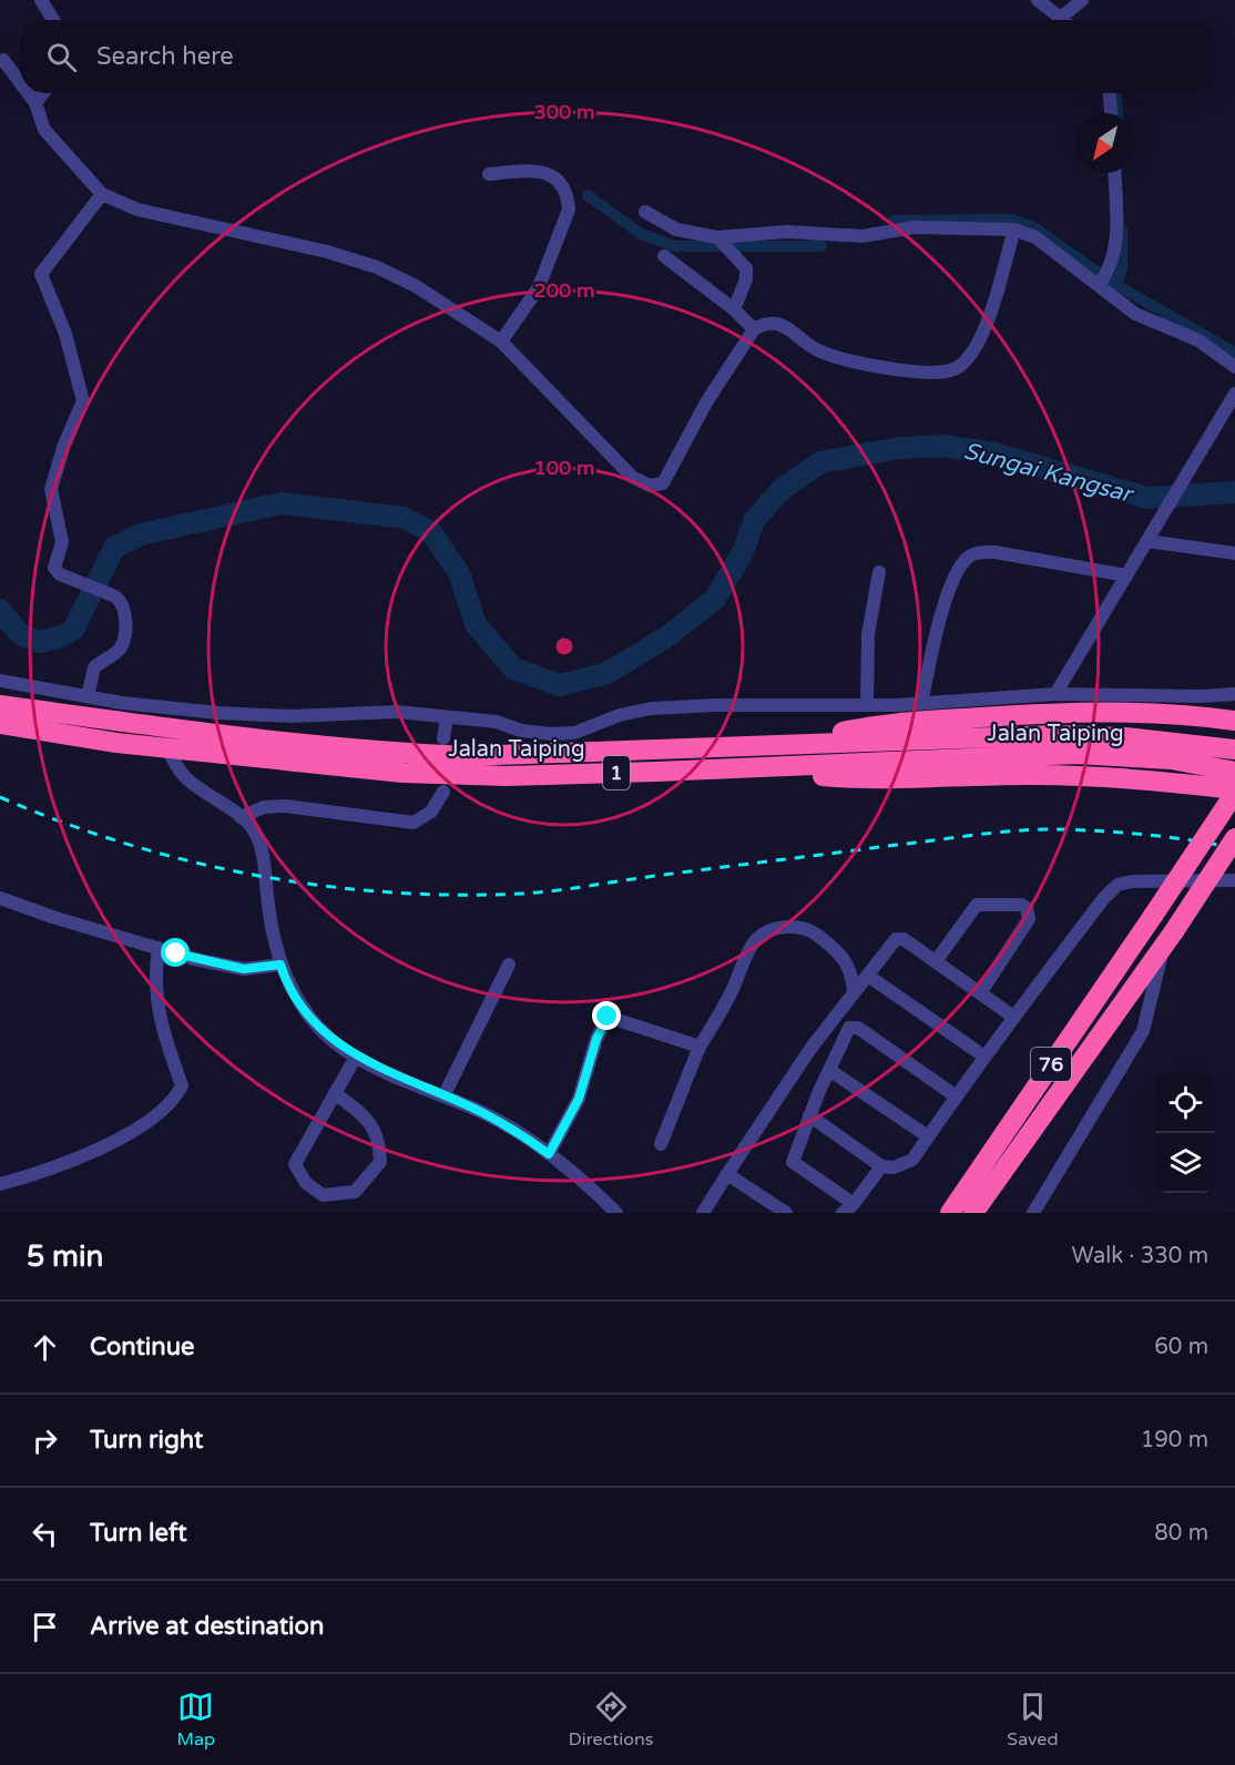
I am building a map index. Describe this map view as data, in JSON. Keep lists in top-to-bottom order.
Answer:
{
  "streets": {
    "highway": ["Jalan Taiping", "1", "76"]
  },
  "water": ["Sungai Kangsar"],
  "north": "bottom left",
  "page": {
    "search": "Search here",
    "heading": ["5 min", "Walk · 330 m"],
    "list": [
      ["Continue", "60 m"],
      ["Turn right", "190 m"],
      ["Turn left", "80 m"],
      "Arrive at destination"
    ],
    "nav": ["Map", "Directions", "Saved"]
  },
  "rings": ["300 m", "200 m", "100 m"]
}
